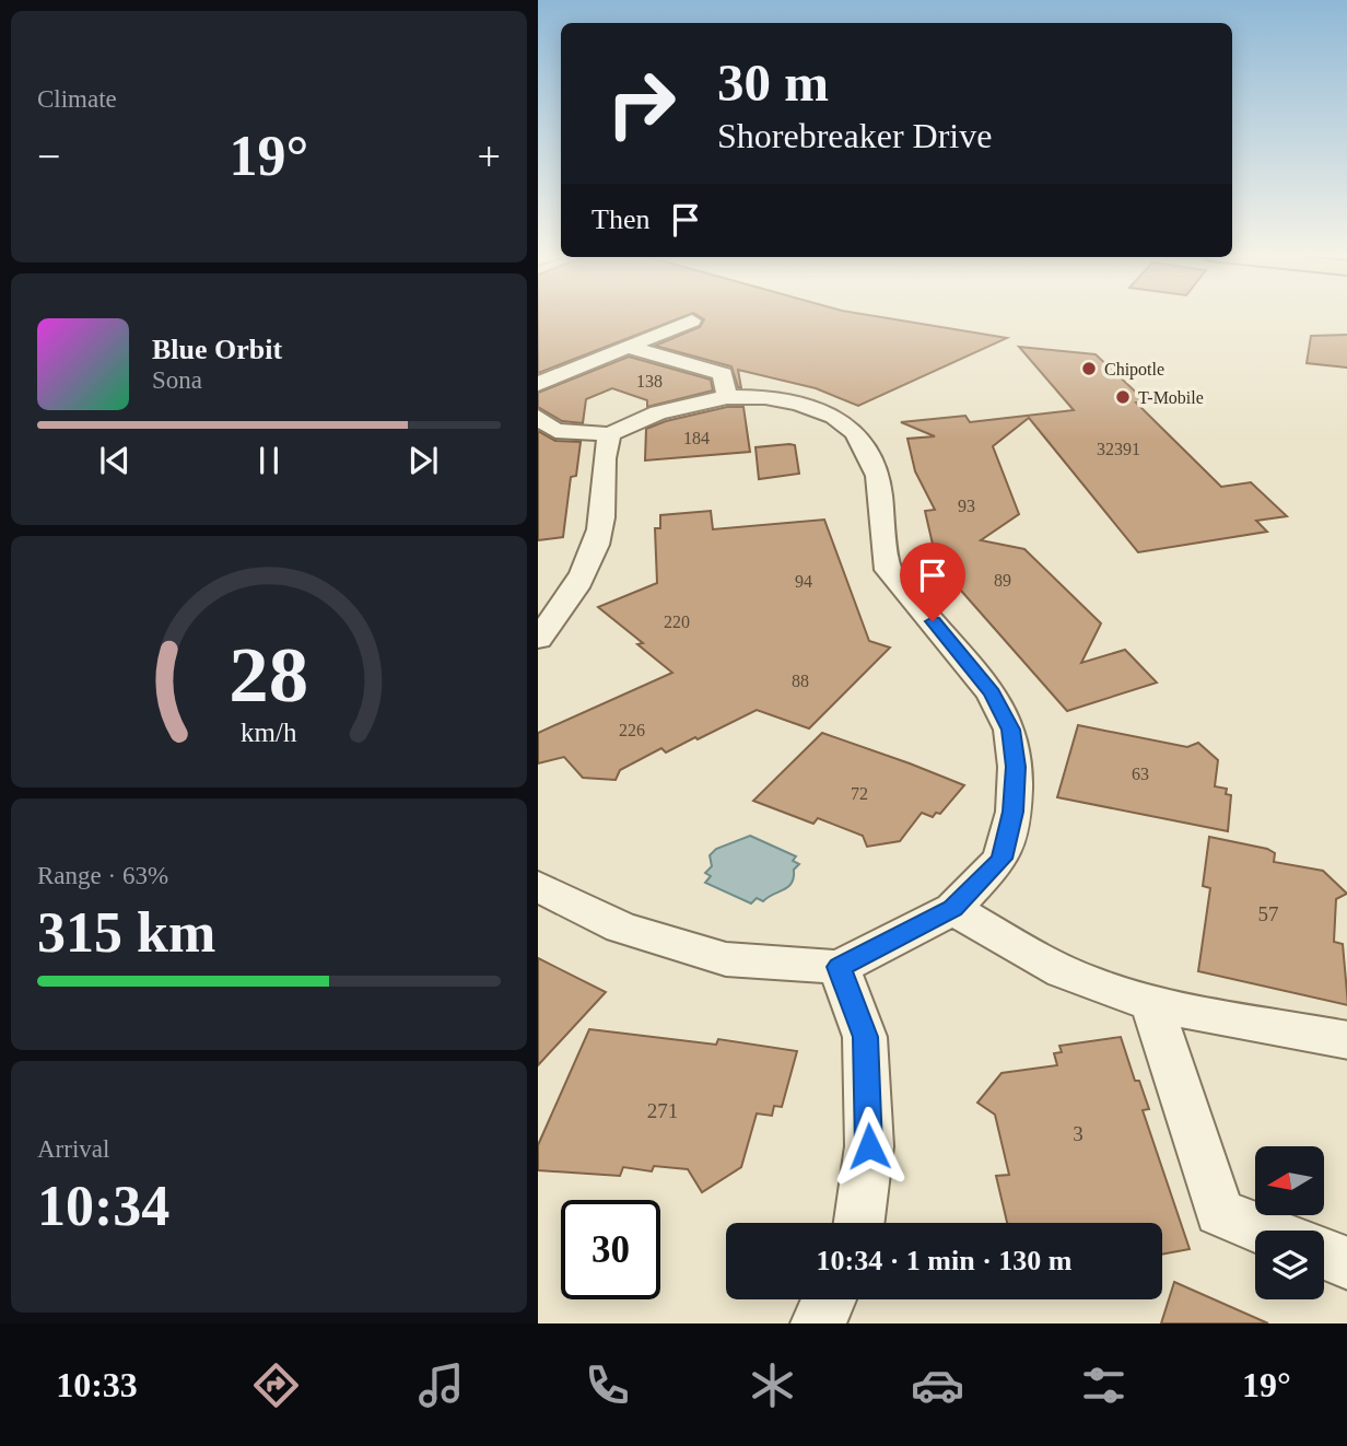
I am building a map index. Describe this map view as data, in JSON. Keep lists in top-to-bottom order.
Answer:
{
  "places": ["Chipotle", "T-Mobile"],
  "house_numbers": [
    "138",
    "184",
    "32391",
    "93",
    "89",
    "94",
    "220",
    "88",
    "226",
    "63",
    "72",
    "57",
    "271",
    "3"
  ],
  "north": "left",
  "page": {
    "tile": [
      "Climate",
      ["Range · 63%", "315 km"],
      ["Arrival", "10:34"]
    ],
    "turn": ["30 m", "Shorebreaker Drive"],
    "heat": ["−", "19°", "+"],
    "then": "Then",
    "song": ["Blue Orbit", "Sona"],
    "limit": "30",
    "trip": "10:34 · 1 min · 130 m",
    "tabs": ["10:33", "19°"],
    "gauge": ["28", "km/h"]
  }
}
